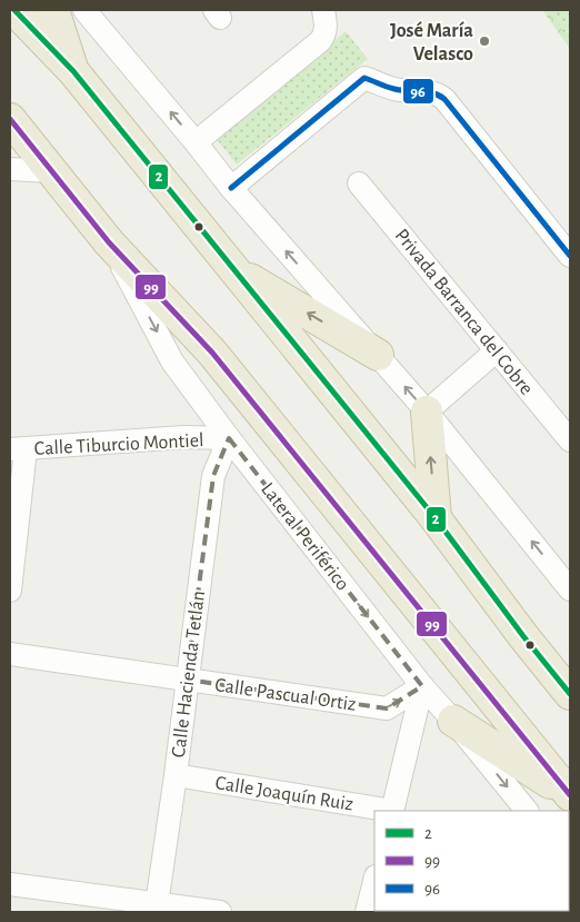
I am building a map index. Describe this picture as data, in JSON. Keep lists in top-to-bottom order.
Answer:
{
  "streets": {
    "street": [
      "Privada Barranca del Cobre",
      "Calle Tiburcio Montiel",
      "Lateral Periférico",
      "Calle Hacienda Tetlán",
      "Calle Pascual Ortiz",
      "Calle Joaquín Ruiz"
    ]
  },
  "crossings": [
    ["Calle Tiburcio Montiel", "Lateral Periférico"],
    ["Calle Tiburcio Montiel", "Calle Hacienda Tetlán"],
    ["Lateral Periférico", "Calle Hacienda Tetlán"],
    ["Lateral Periférico", "Calle Pascual Ortiz"],
    ["Calle Hacienda Tetlán", "Calle Pascual Ortiz"],
    ["Calle Hacienda Tetlán", "Calle Joaquín Ruiz"]
  ],
  "one_way": ["Calle Pascual Ortiz"],
  "places": ["José María Velasco"],
  "lines": ["transit line 2", "transit line 96", "transit line 99"],
  "legend": ["2", "99", "96"]
}
